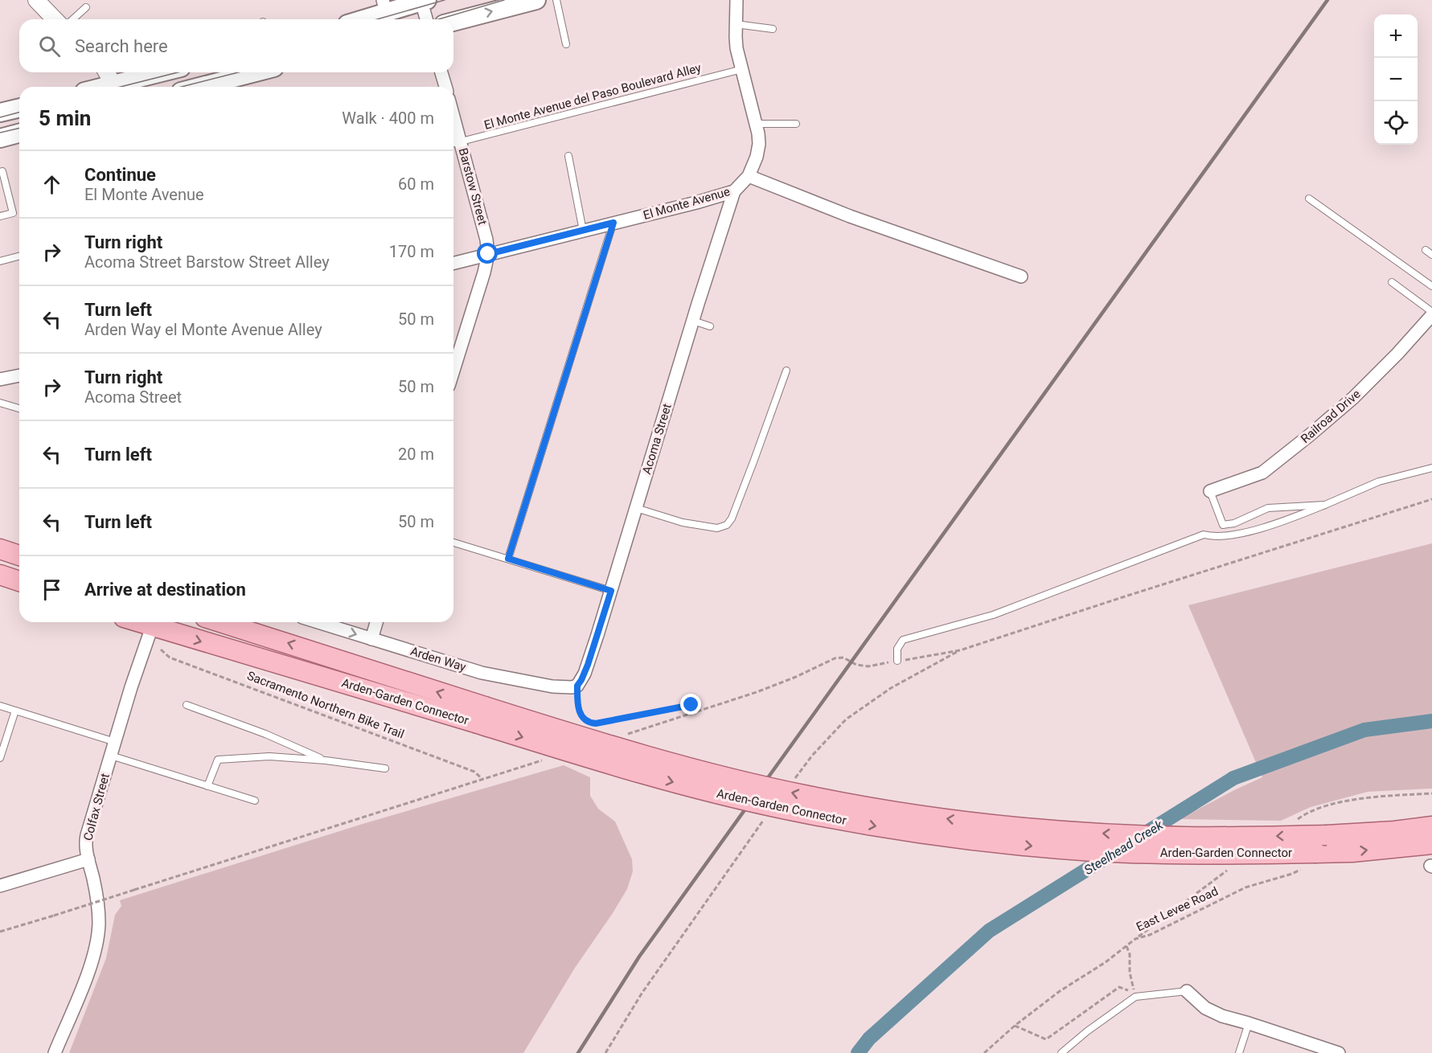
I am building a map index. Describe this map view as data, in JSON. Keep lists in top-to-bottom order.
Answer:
{
  "streets": {
    "main road": ["Arden-Garden Connector"],
    "street": [
      "Barstow Street",
      "El Monte Avenue",
      "Railroad Drive",
      "Acoma Street",
      "Arden Way",
      "Colfax Street"
    ],
    "lane": ["El Monte Avenue del Paso Boulevard Alley"],
    "path": ["Sacramento Northern Bike Trail", "East Levee Road"]
  },
  "crossings": [
    ["El Monte Avenue del Paso Boulevard Alley", "Barstow Street"],
    ["Barstow Street", "El Monte Avenue"],
    ["El Monte Avenue", "Acoma Street"],
    ["Acoma Street", "Arden Way"],
    ["Arden-Garden Connector", "East Levee Road"]
  ],
  "water": ["Steelhead Creek"],
  "page": {
    "map_buttons": ["+", "−"],
    "search": "Search here",
    "heading": ["5 min", "Walk · 400 m"],
    "list": [
      ["Continue", "El Monte Avenue", "60 m"],
      ["Turn right", "Acoma Street Barstow Street Alley", "170 m"],
      ["Turn left", "Arden Way el Monte Avenue Alley", "50 m"],
      ["Turn right", "Acoma Street", "50 m"],
      ["Turn left", "20 m"],
      ["Turn left", "50 m"],
      "Arrive at destination"
    ]
  }
}
